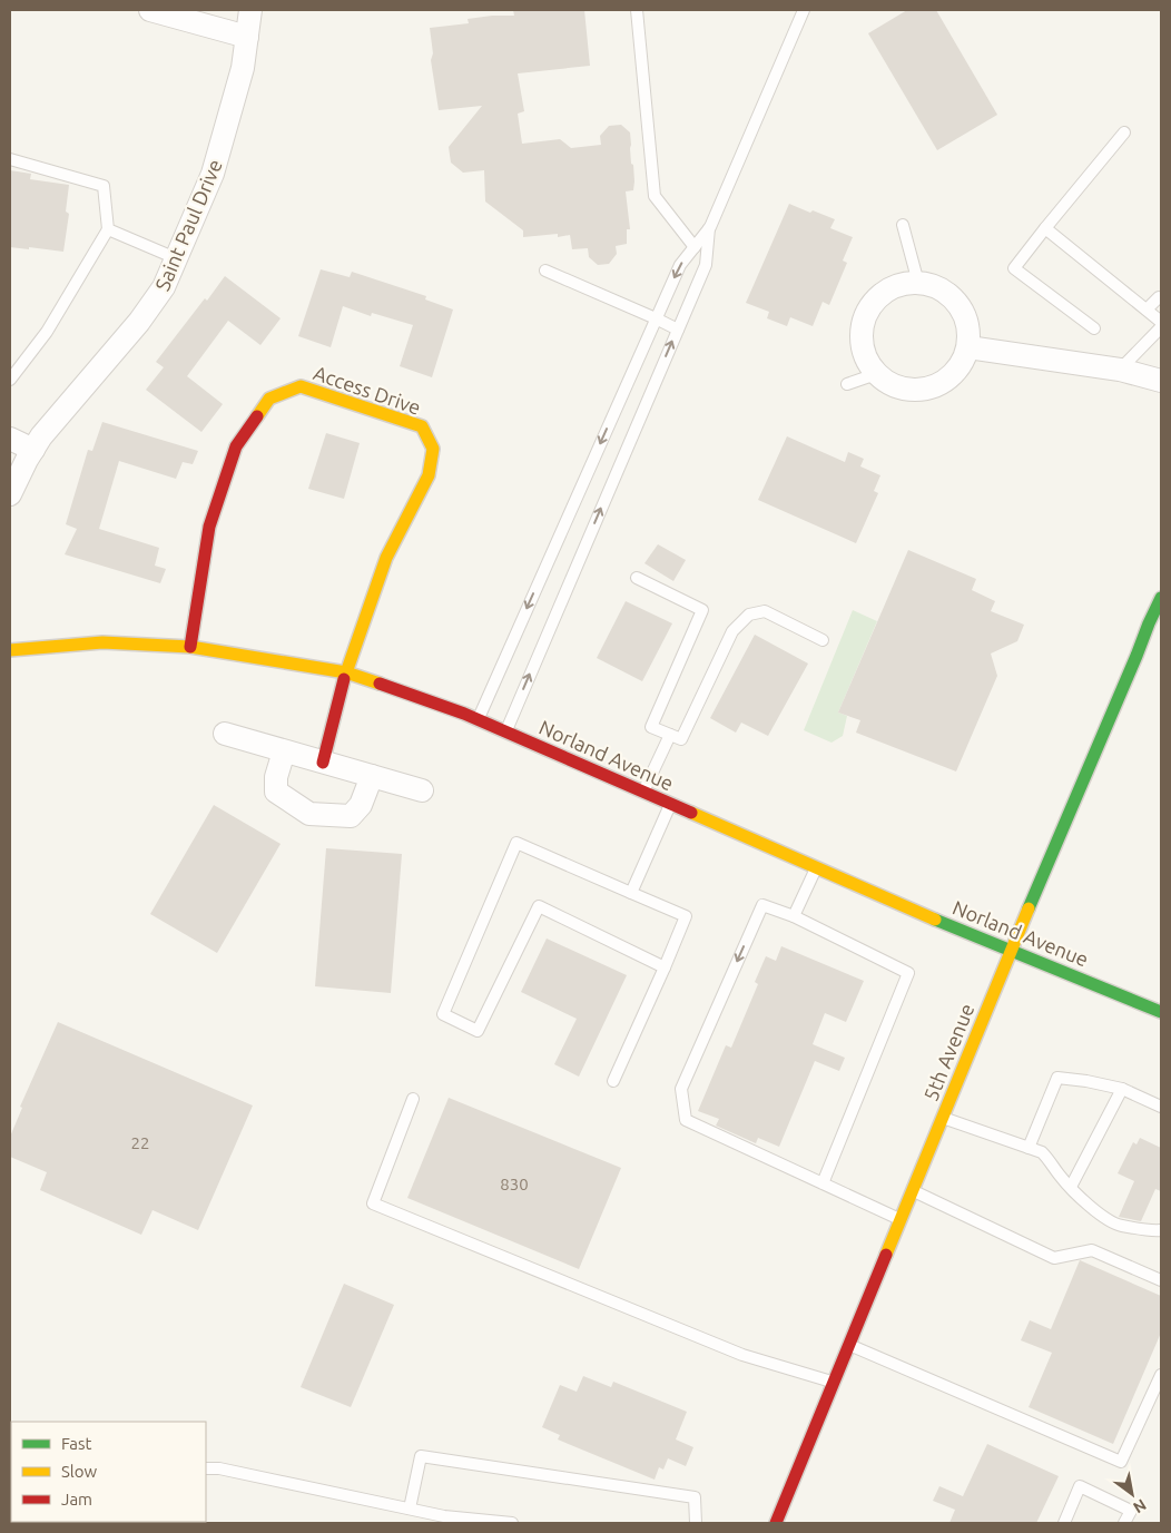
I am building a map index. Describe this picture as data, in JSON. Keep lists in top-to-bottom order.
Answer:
{
  "streets": {
    "street": [
      "Saint Paul Drive",
      "Access Drive",
      "Norland Avenue",
      "5th Avenue"
    ]
  },
  "crossings": [
    ["Access Drive", "Norland Avenue"],
    ["Norland Avenue", "5th Avenue"]
  ],
  "house_numbers": ["22", "830"],
  "legend": ["Fast", "Slow", "Jam"],
  "north": "bottom right"
}
